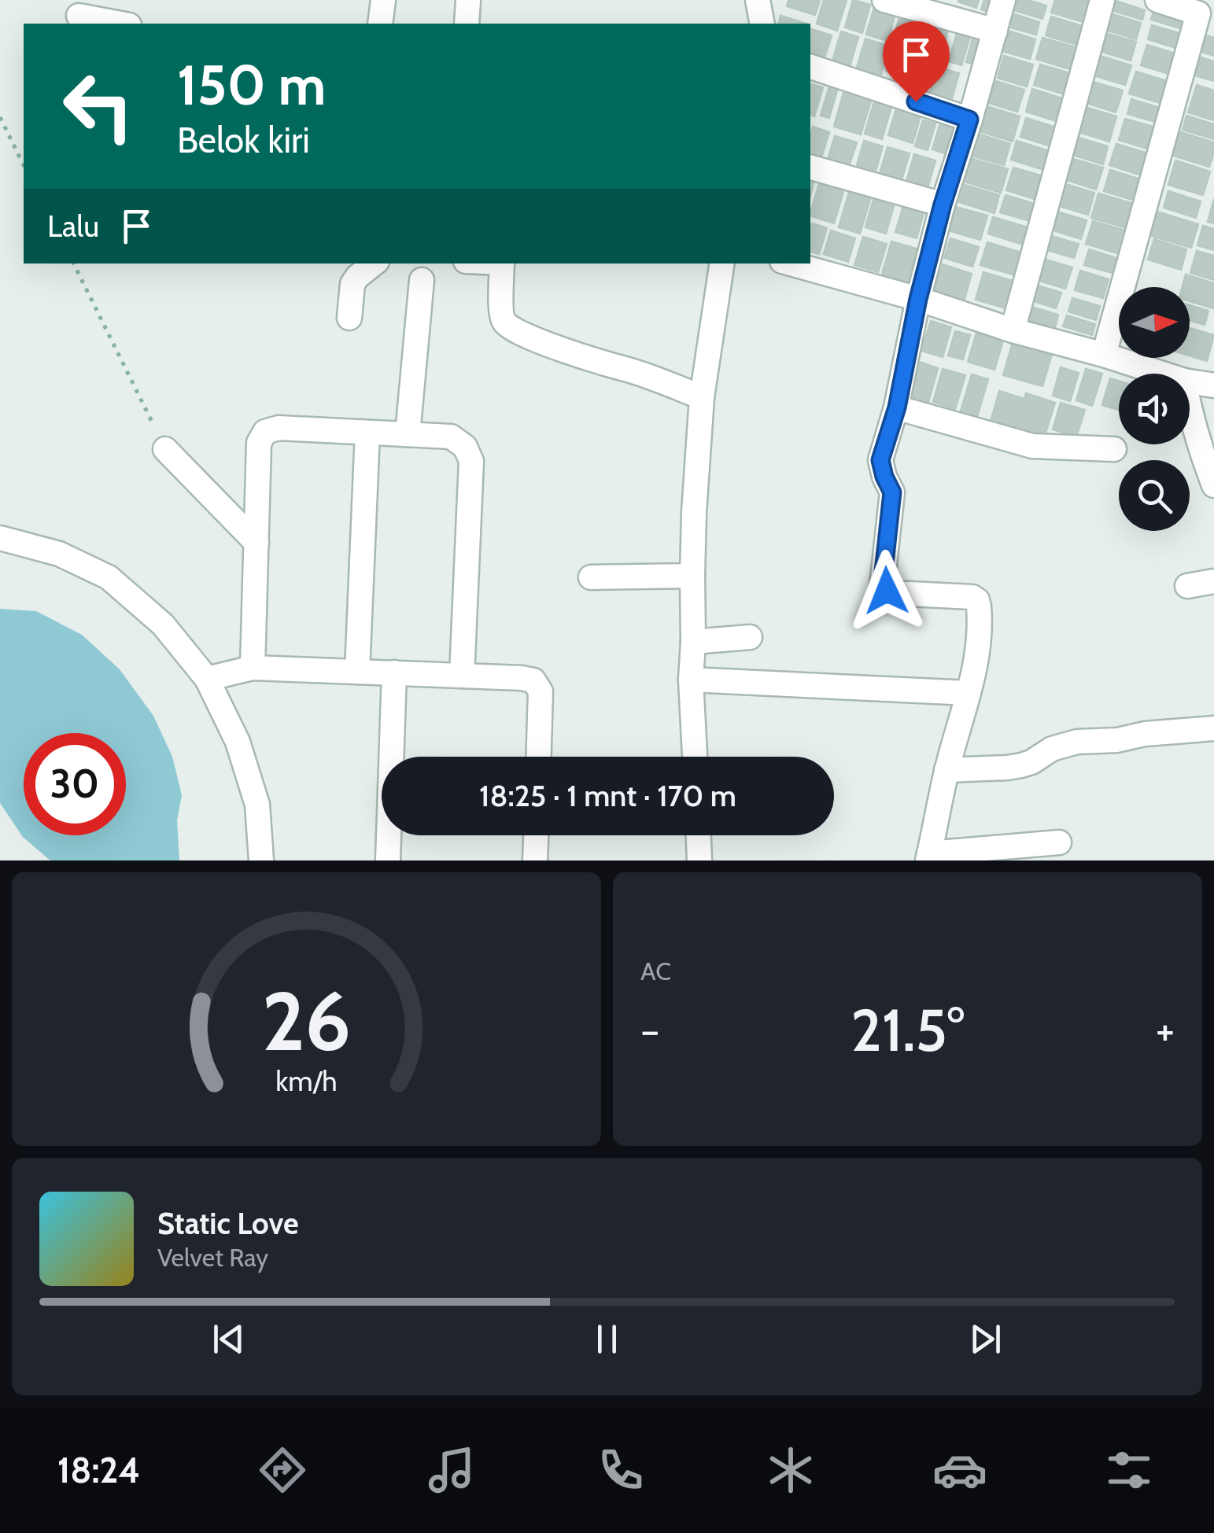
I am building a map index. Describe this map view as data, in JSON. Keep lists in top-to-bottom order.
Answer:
{
  "north": "right",
  "page": {
    "turn": ["150 m", "Belok kiri"],
    "then": "Lalu",
    "limit": "30",
    "trip": "18:25 · 1 mnt · 170 m",
    "tile": "AC",
    "heat": ["−", "21.5°", "+"],
    "song": ["Static Love", "Velvet Ray"],
    "tabs": "18:24",
    "gauge": ["26", "km/h"]
  }
}
